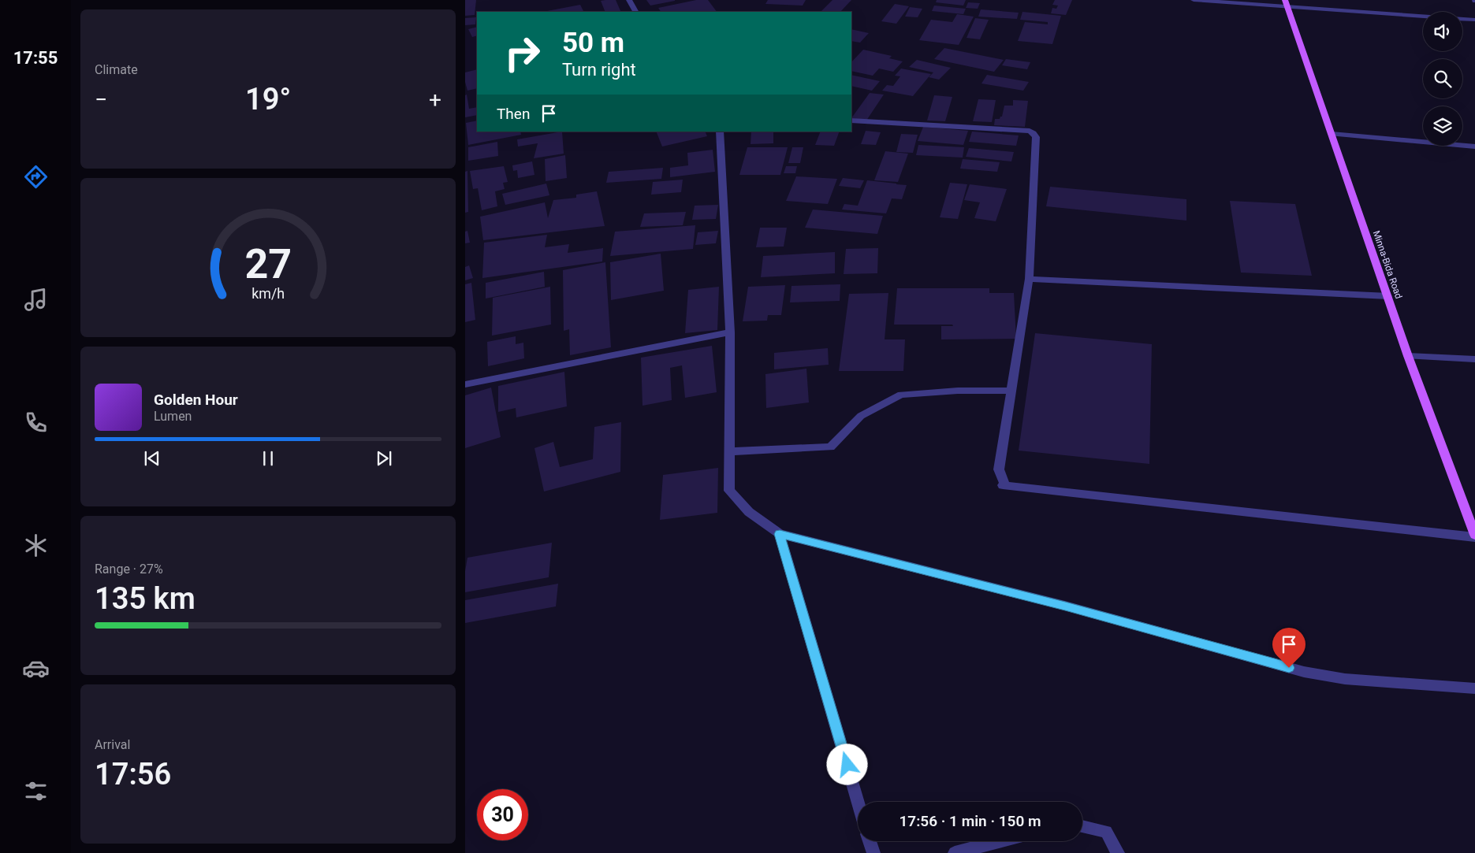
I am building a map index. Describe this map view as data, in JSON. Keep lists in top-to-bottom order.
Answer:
{
  "streets": {
    "main road": ["Minna-Bida Road"]
  },
  "page": {
    "tabs": "17:55",
    "tile": [
      "Climate",
      ["Range · 27%", "135 km"],
      ["Arrival", "17:56"]
    ],
    "turn": ["50 m", "Turn right"],
    "heat": ["−", "19°", "+"],
    "then": "Then",
    "song": ["Golden Hour", "Lumen"],
    "limit": "30",
    "trip": "17:56 · 1 min · 150 m",
    "gauge": ["27", "km/h"]
  }
}
